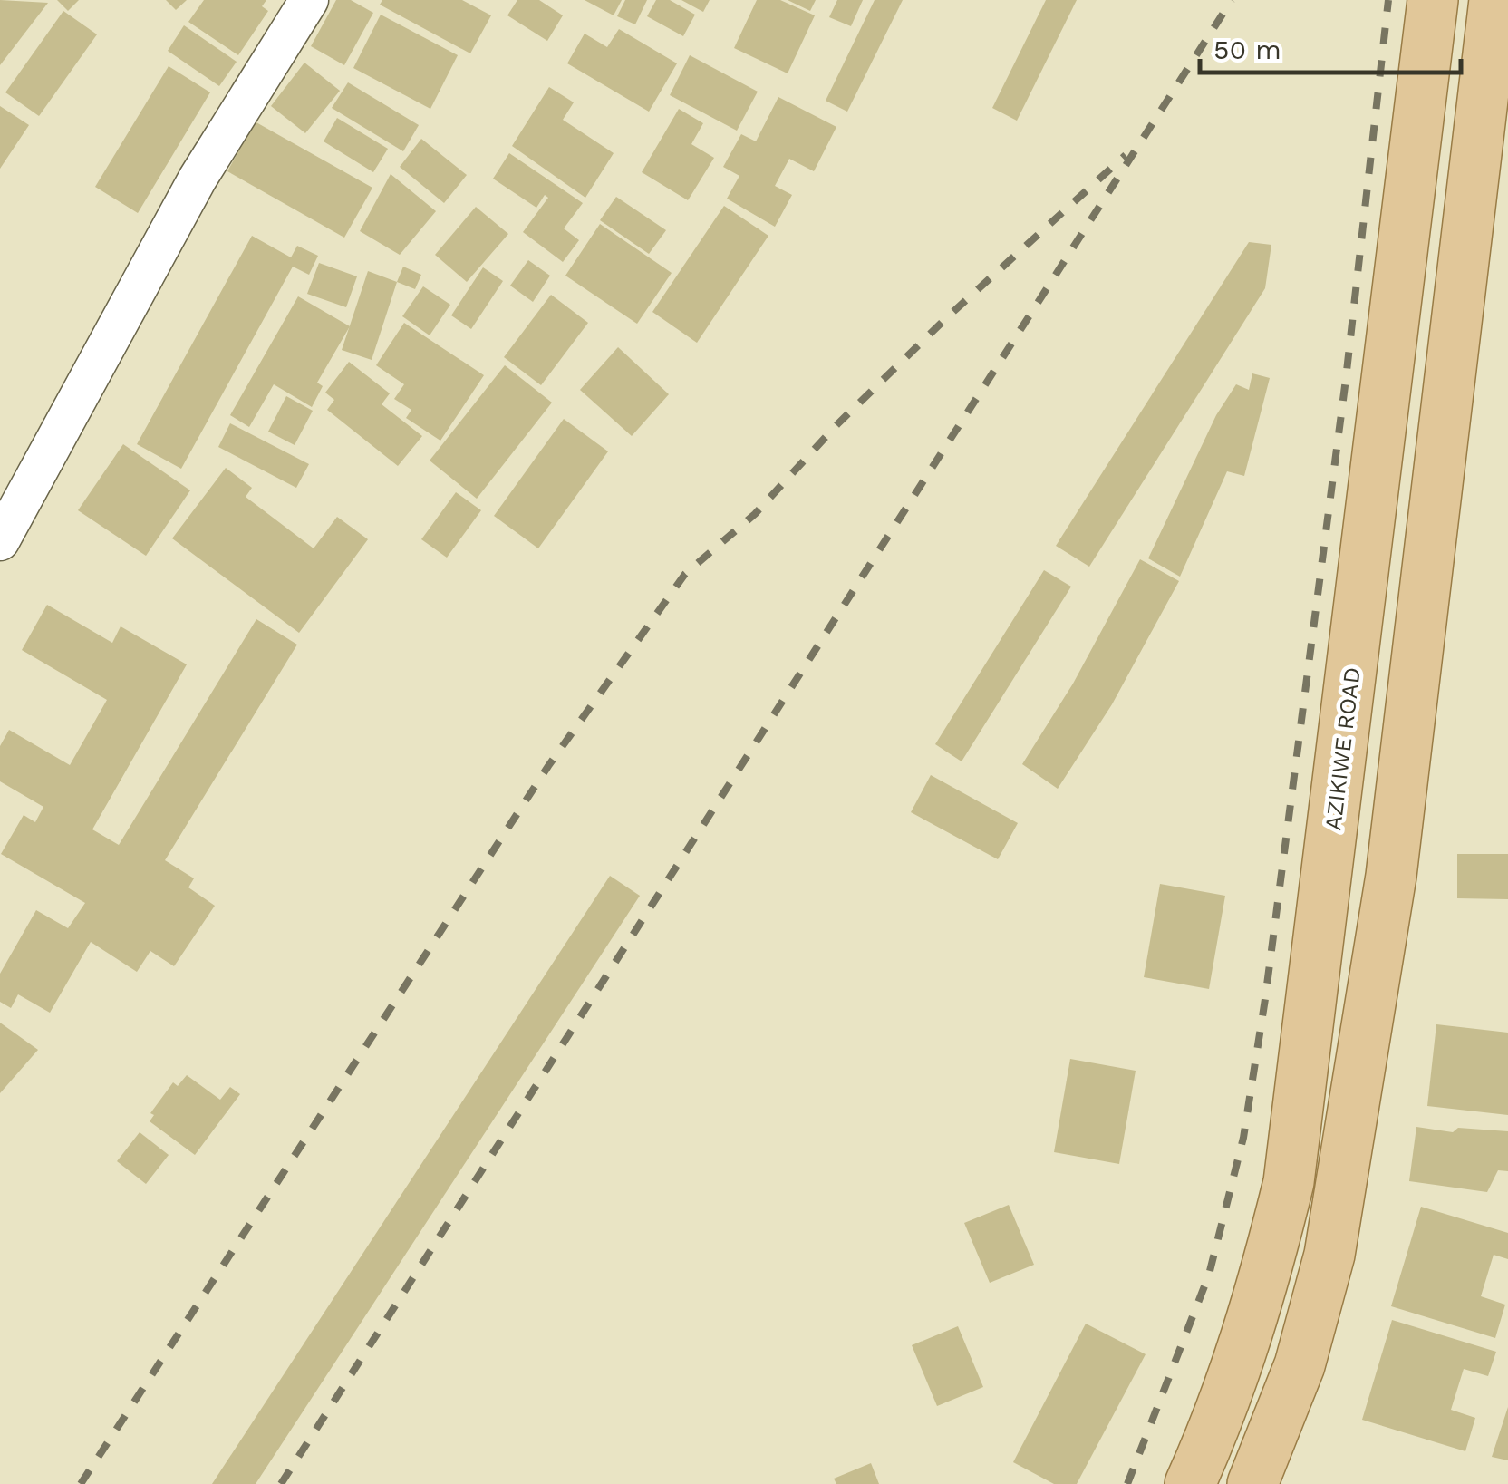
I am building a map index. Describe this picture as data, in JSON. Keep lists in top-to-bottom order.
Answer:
{
  "streets": {
    "main road": ["AZIKIWE ROAD"]
  },
  "scale_bar": "50 m"
}
